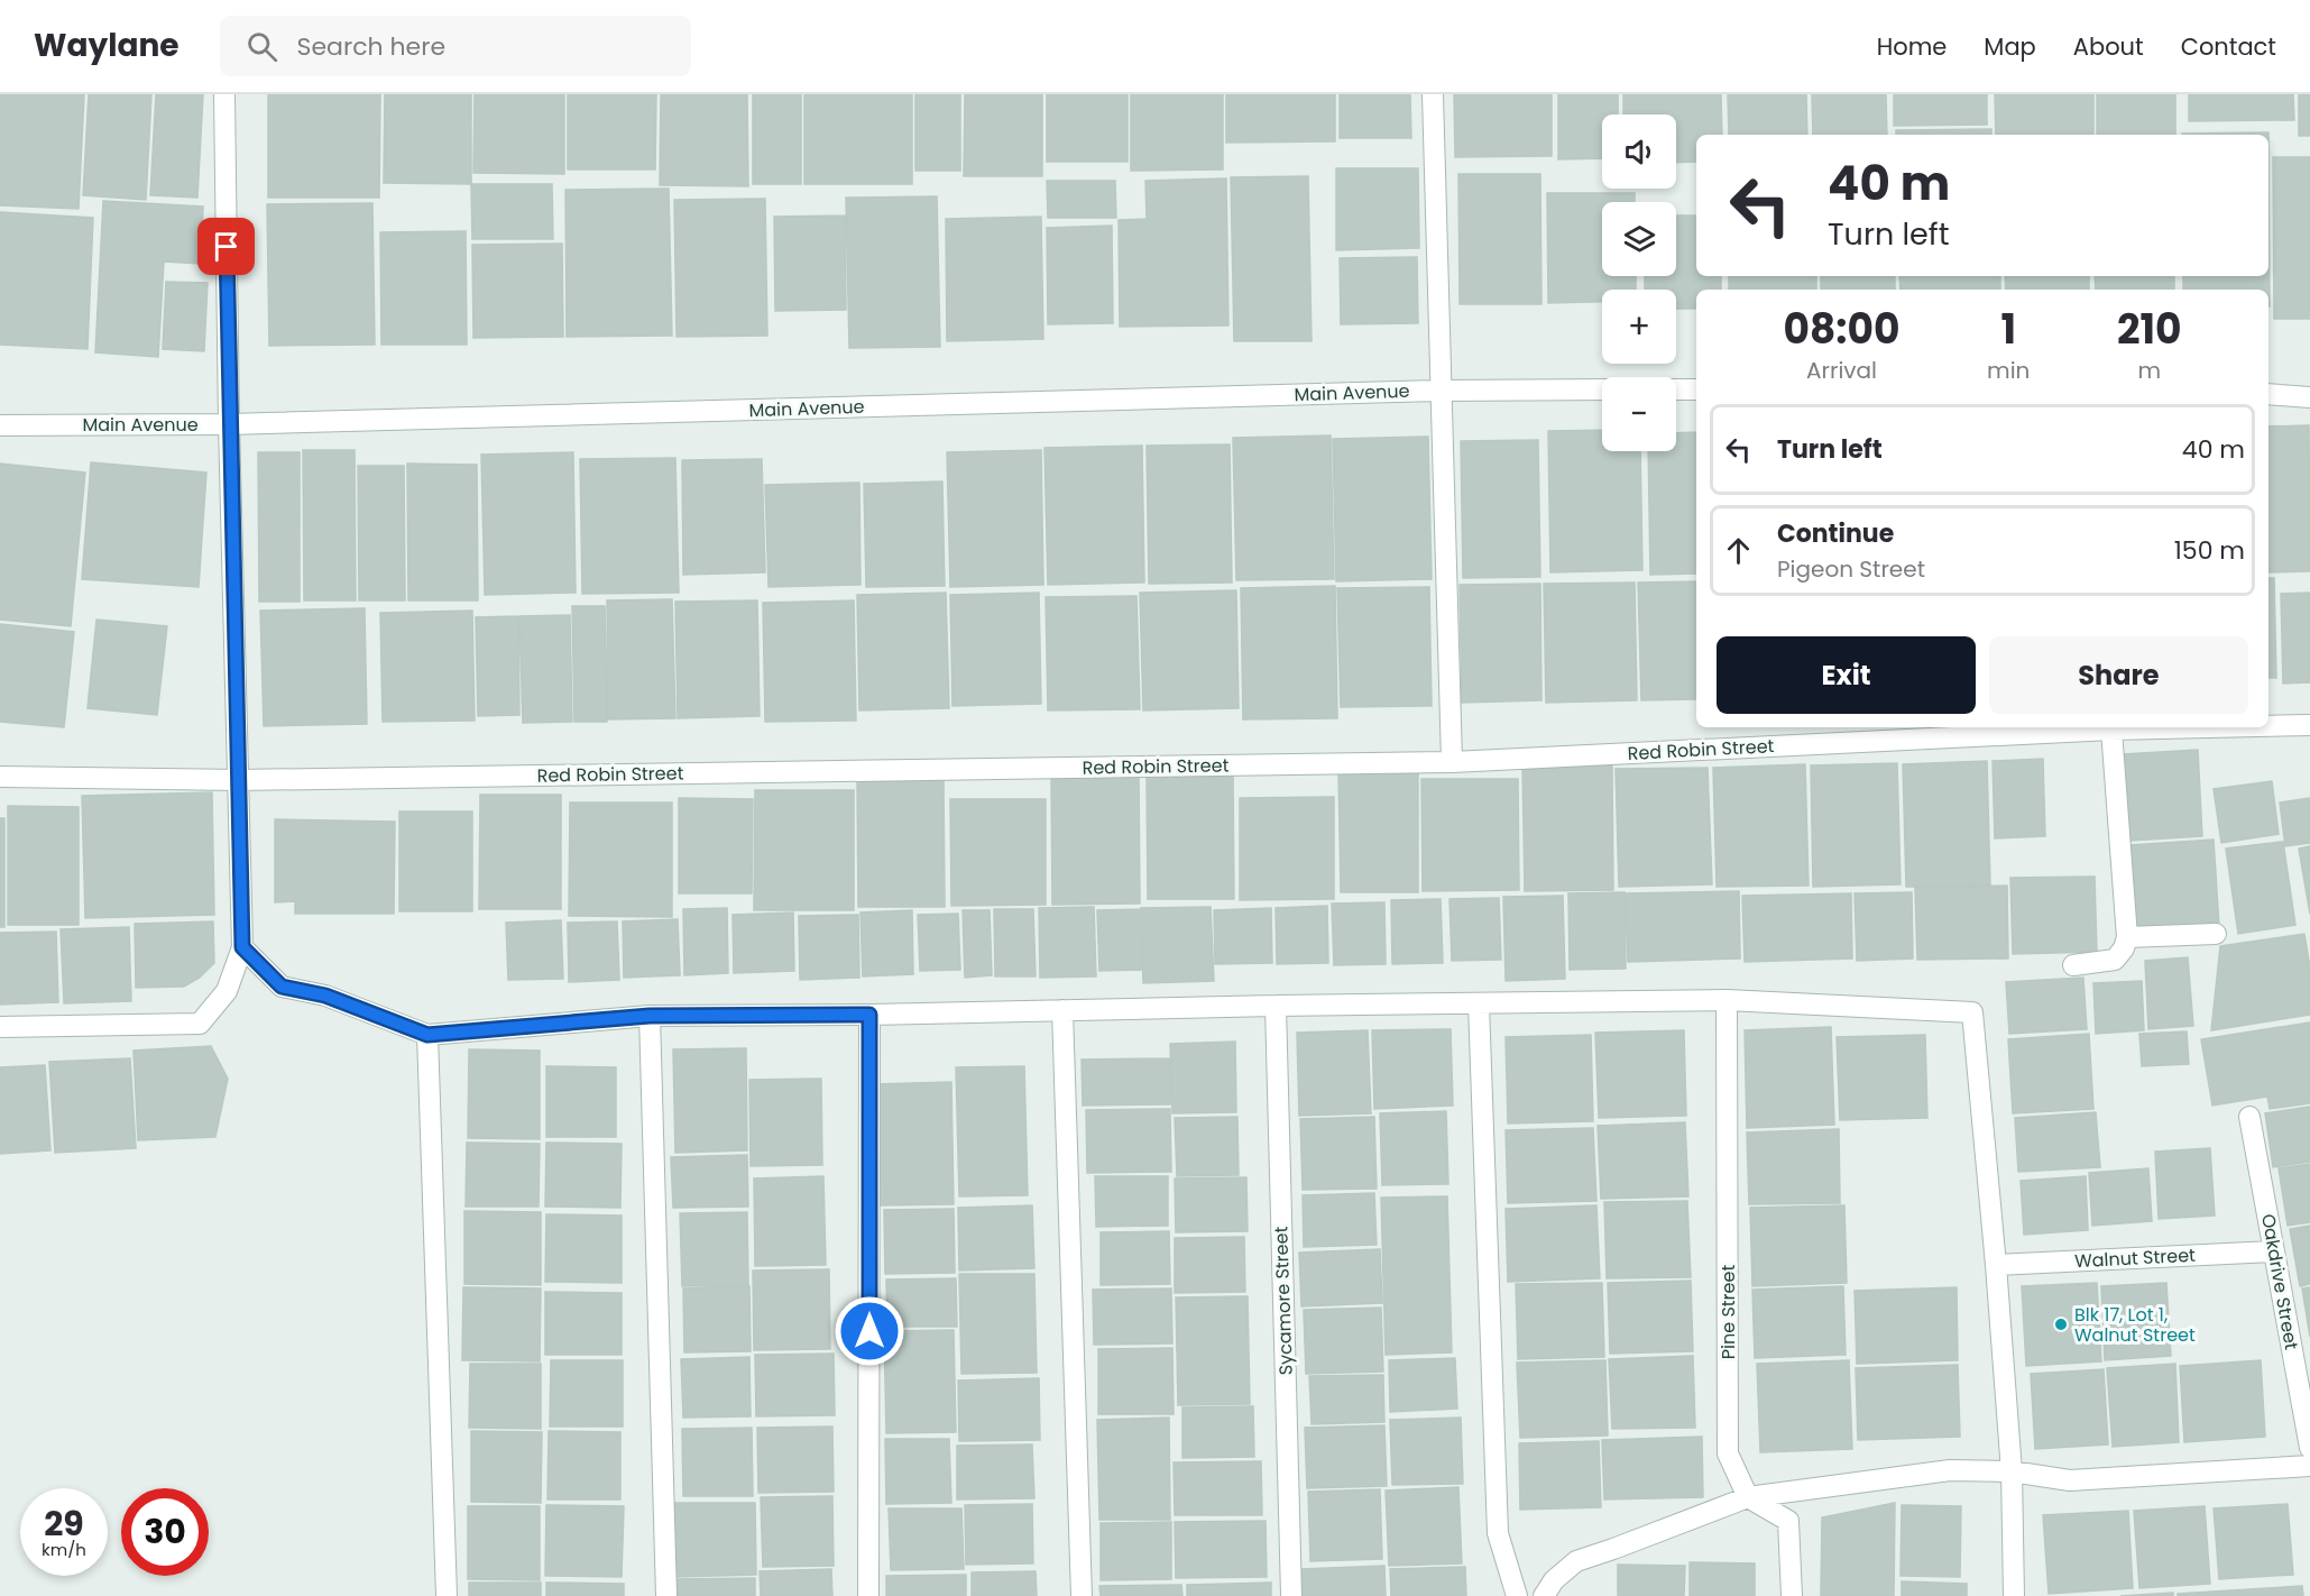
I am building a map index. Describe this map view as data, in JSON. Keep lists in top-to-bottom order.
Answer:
{
  "streets": {
    "street": [
      "Main Avenue",
      "Red Robin Street",
      "Walnut Street",
      "Oakdrive Street",
      "Sycamore Street",
      "Pine Street"
    ]
  },
  "crossings": [
    ["Walnut Street", "Oakdrive Street"]
  ],
  "places": ["Blk 17, Lot 1, Walnut Street"],
  "page": {
    "header": "Waylane",
    "search": "Search here",
    "nav": [
      "Home",
      "Map",
      "About",
      "Contact"
    ],
    "map_buttons": ["+", "−"],
    "turn": ["40 m", "Turn left"],
    "eta": [
      "08:00",
      "Arrival",
      "1",
      "min",
      "210",
      "m"
    ],
    "list": [
      {
        "name": "Turn left",
        "value": "40 m"
      },
      {
        "name": "Continue",
        "note": "Pigeon Street",
        "value": "150 m"
      }
    ],
    "buttons": ["Exit", "Share"],
    "speed": "29 km/h",
    "limit": "30"
  }
}
